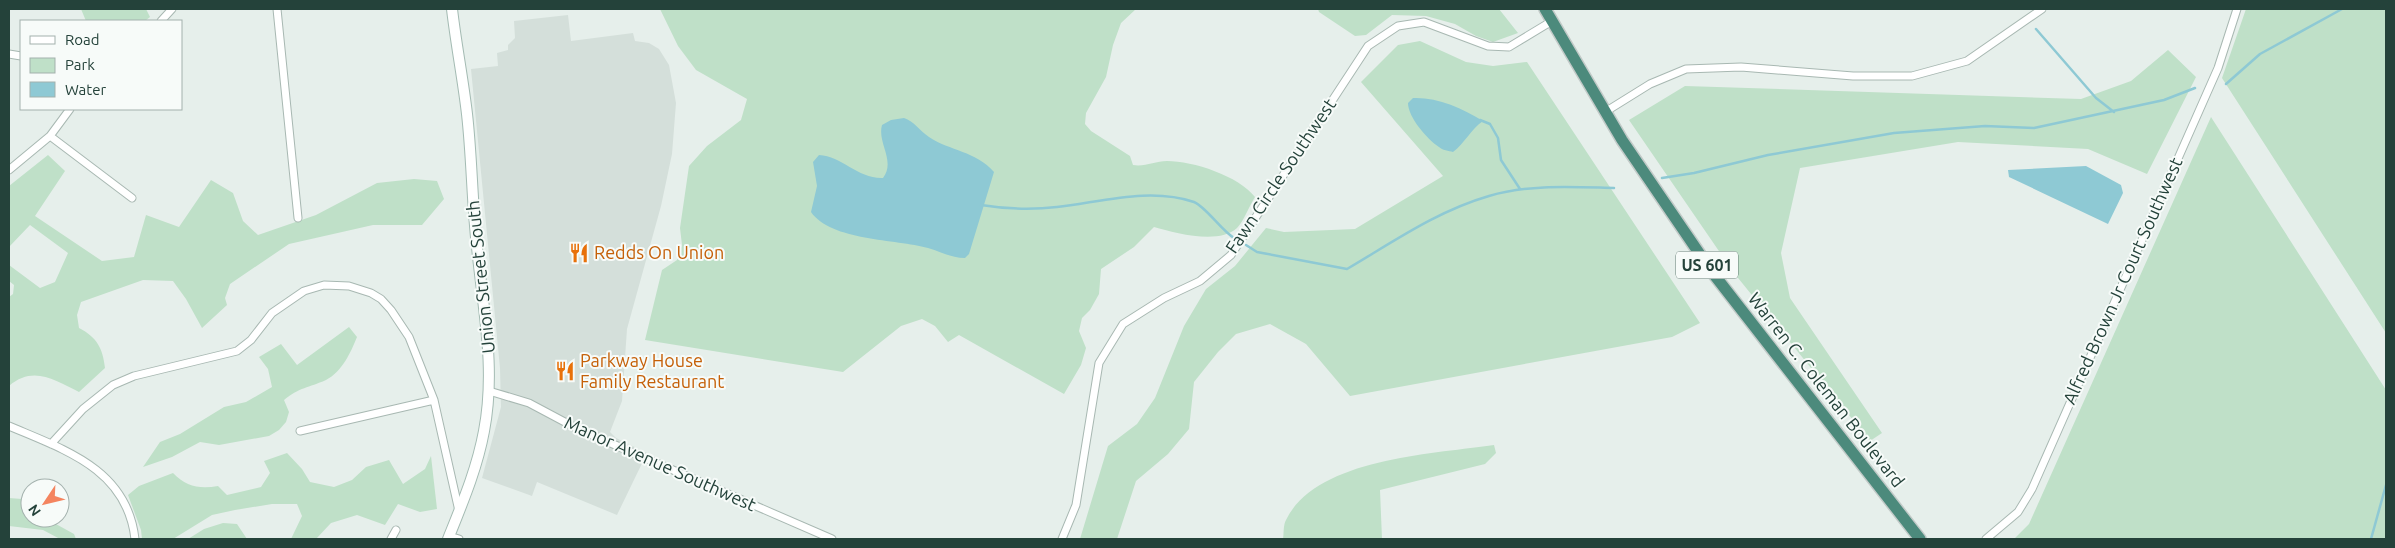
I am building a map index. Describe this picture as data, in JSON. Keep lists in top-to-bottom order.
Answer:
{
  "streets": {
    "highway": ["US 601", "Warren C. Coleman Boulevard"],
    "main road": ["Union Street South"],
    "street": ["Fawn Circle Southwest", "Alfred Brown Jr Court Southwest", "Manor Avenue Southwest"]
  },
  "crossings": [
    ["Fawn Circle Southwest", "Warren C. Coleman Boulevard"],
    ["Union Street South", "Manor Avenue Southwest"]
  ],
  "places": {
    "restaurant": ["Redds On Union", "Parkway House Family Restaurant"]
  },
  "legend": ["Road", "Park", "Water"],
  "north": "bottom left"
}
